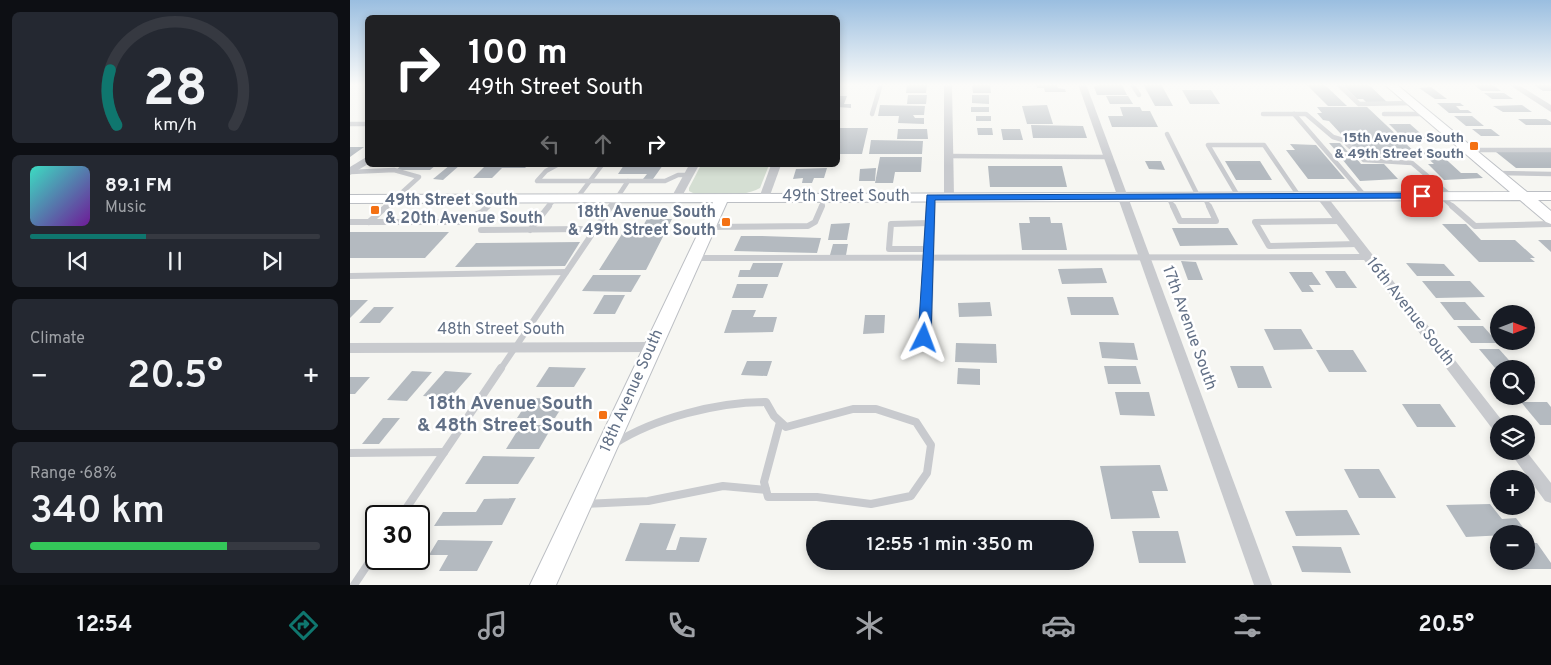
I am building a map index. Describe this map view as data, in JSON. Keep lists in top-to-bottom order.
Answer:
{
  "streets": {
    "main road": ["49th Street South", "18th Avenue South"],
    "street": ["16th Avenue South", "17th Avenue South", "48th Street South"]
  },
  "crossings": [
    ["49th Street South", "16th Avenue South"],
    ["49th Street South", "17th Avenue South"],
    ["49th Street South", "18th Avenue South"],
    ["48th Street South", "18th Avenue South"]
  ],
  "places": {
    "transit": [
      "15th Avenue South & 49th Street South",
      "49th Street South & 20th Avenue South",
      "18th Avenue South & 49th Street South",
      "18th Avenue South & 48th Street South"
    ]
  },
  "north": "right",
  "page": {
    "turn": ["100 m", "49th Street South"],
    "song": ["89.1 FM", "Music"],
    "tile": [
      "Climate",
      ["Range · 68%", "340 km"]
    ],
    "map_buttons": ["+", "−"],
    "heat": ["−", "20.5°", "+"],
    "limit": "30",
    "trip": "12:55 · 1 min · 350 m",
    "tabs": ["12:54", "20.5°"],
    "gauge": ["28", "km/h"]
  }
}
